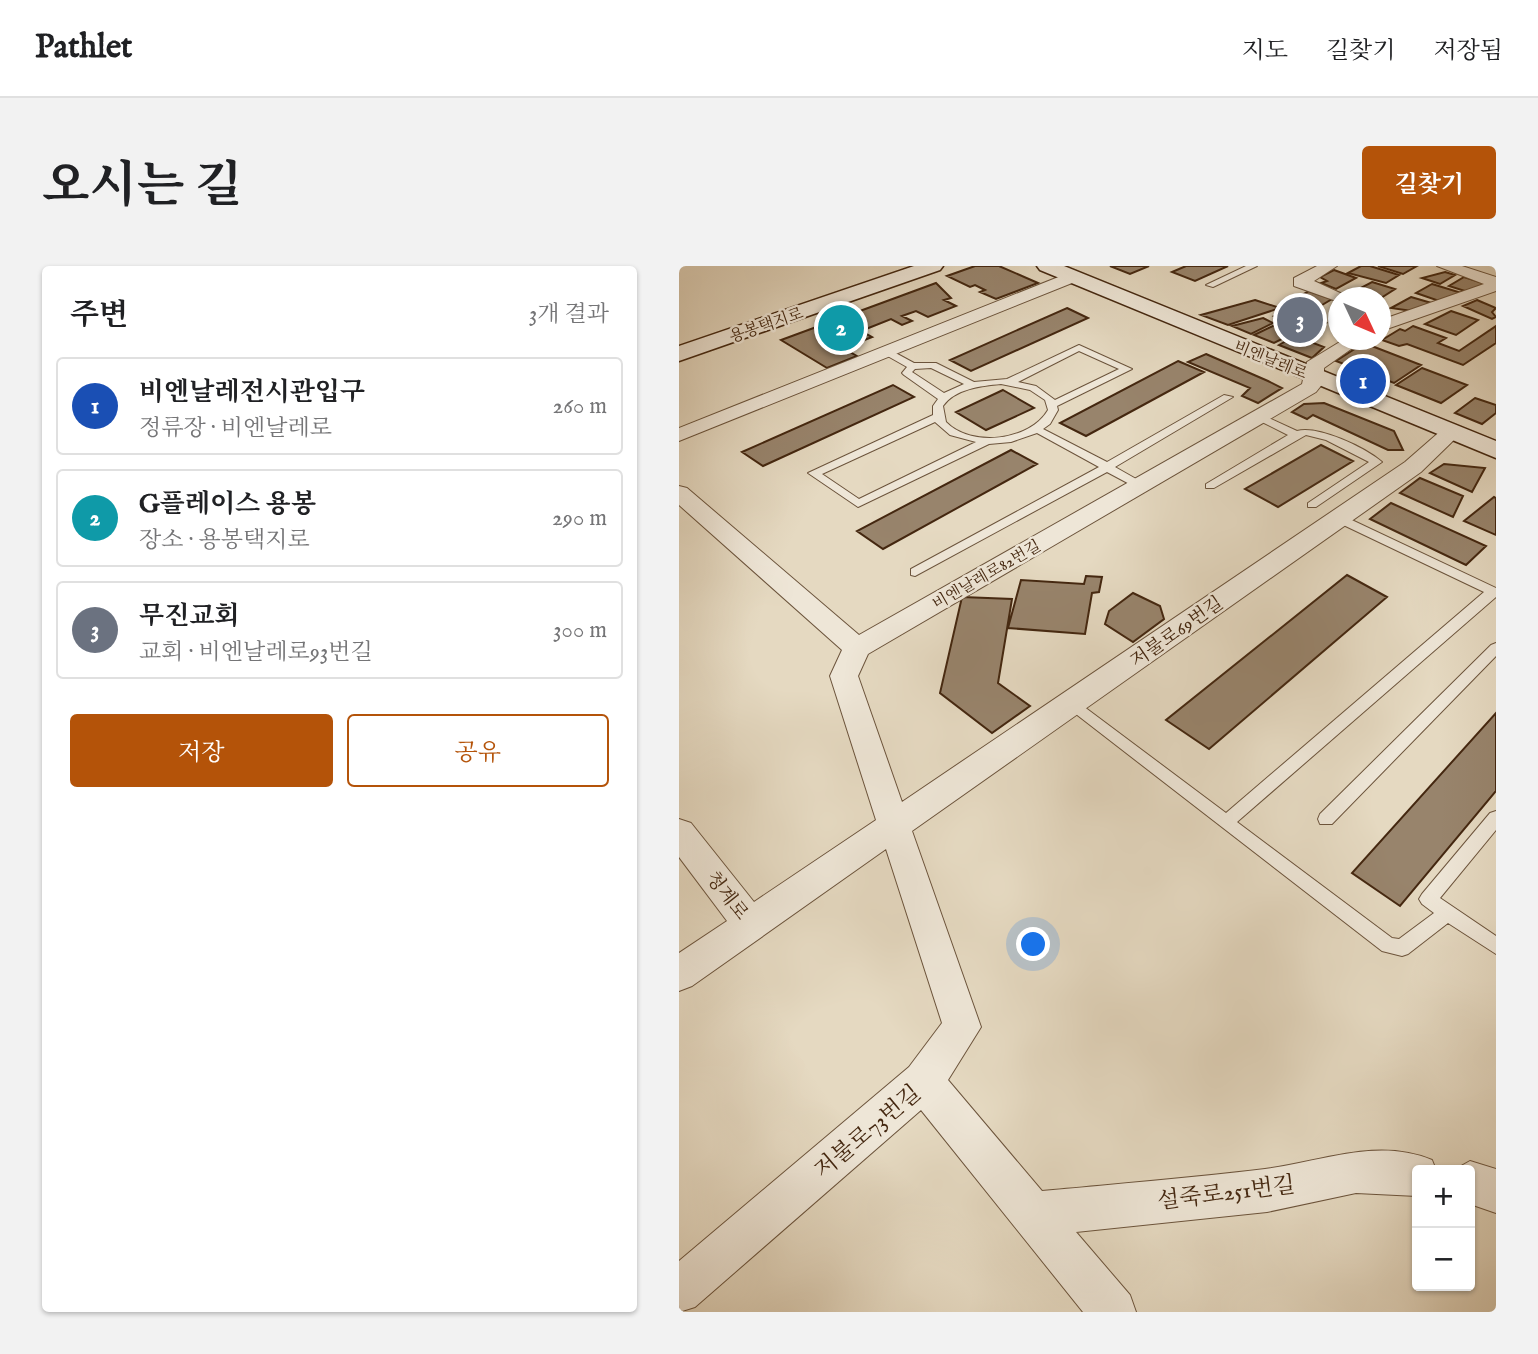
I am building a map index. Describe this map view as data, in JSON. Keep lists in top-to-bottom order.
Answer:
{
  "streets": {
    "street": [
      "용봉택지로",
      "비엔날레로",
      "비엔날레로82번길",
      "저불로69번길",
      "청계로",
      "저불로73번길",
      "설죽로251번길"
    ]
  },
  "crossings": [
    ["비엔날레로", "비엔날레로82번길"],
    ["비엔날레로", "저불로69번길"],
    ["저불로69번길", "청계로"],
    ["저불로73번길", "설죽로251번길"]
  ],
  "north": "bottom right",
  "page": {
    "header": "Pathlet",
    "nav": ["지도", "길찾기", "저장됨"],
    "title": "오시는 길",
    "buttons": [
      "길찾기",
      ["저장", "공유"]
    ],
    "heading": ["주변", "3개 결과"],
    "pins": ["3", "2", "1"],
    "list": [
      {
        "mark": "1",
        "name": "비엔날레전시관입구",
        "note": "정류장 · 비엔날레로",
        "value": "260 m"
      },
      {
        "mark": "2",
        "name": "G플레이스 용봉",
        "note": "장소 · 용봉택지로",
        "value": "290 m"
      },
      {
        "mark": "3",
        "name": "무진교회",
        "note": "교회 · 비엔날레로93번길",
        "value": "300 m"
      }
    ],
    "map_buttons": ["+", "−"]
  }
}
